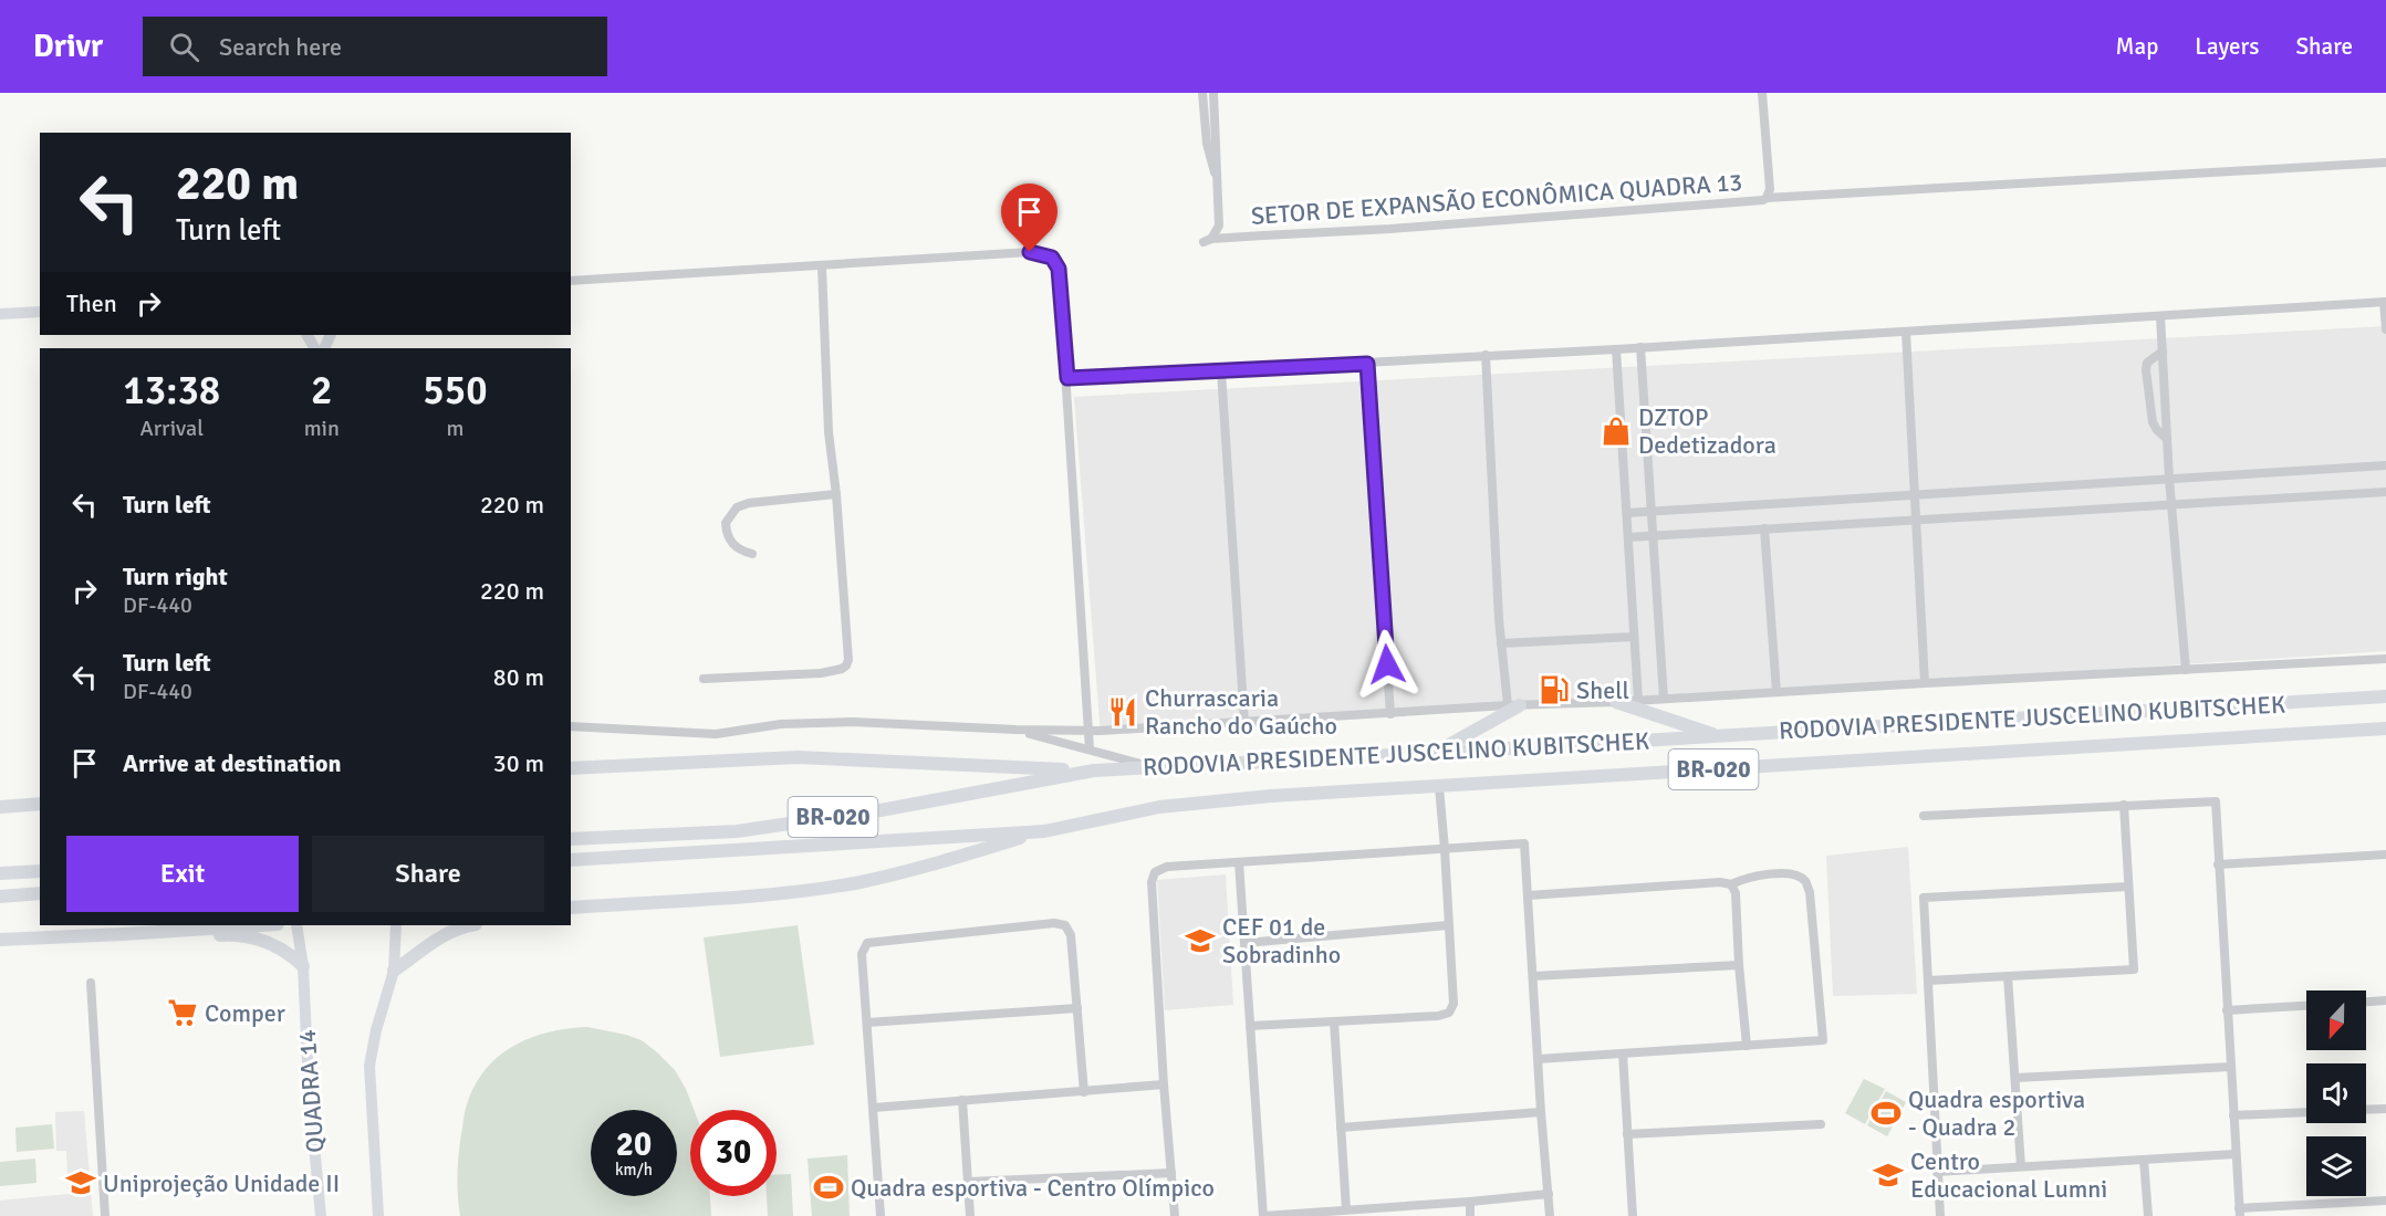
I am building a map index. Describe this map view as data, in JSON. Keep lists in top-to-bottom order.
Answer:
{
  "streets": {
    "highway": ["RODOVIA PRESIDENTE JUSCELINO KUBITSCHEK", "BR-020"],
    "main road": ["QUADRA 14"],
    "street": ["SETOR DE EXPANSÃO ECONÔMICA QUADRA 13"]
  },
  "crossings": [
    ["RODOVIA PRESIDENTE JUSCELINO KUBITSCHEK", "BR-020"]
  ],
  "places": {
    "shop": ["DZTOP Dedetizadora"],
    "fuel station": ["Shell"],
    "restaurant": ["Churrascaria Rancho do Gaúcho"],
    "school or university": ["CEF 01 de Sobradinho", "Centro Educacional Lumni", "Uniprojeção Unidade II"],
    "supermarket": ["Comper"],
    "sports": ["Quadra esportiva - Quadra 2", "Quadra esportiva - Centro Olímpico"]
  },
  "north": "bottom",
  "page": {
    "header": "Drivr",
    "search": "Search here",
    "nav": ["Map", "Layers", "Share"],
    "turn": ["220 m", "Turn left"],
    "then": "Then",
    "eta": [
      "13:38",
      "Arrival",
      "2",
      "min",
      "550",
      "m"
    ],
    "list": [
      {
        "name": "Turn left",
        "value": "220 m"
      },
      {
        "name": "Turn right",
        "note": "DF-440",
        "value": "220 m"
      },
      {
        "name": "Turn left",
        "note": "DF-440",
        "value": "80 m"
      },
      {
        "name": "Arrive at destination",
        "value": "30 m"
      }
    ],
    "buttons": ["Exit", "Share"],
    "speed": "20 km/h",
    "limit": "30"
  }
}
